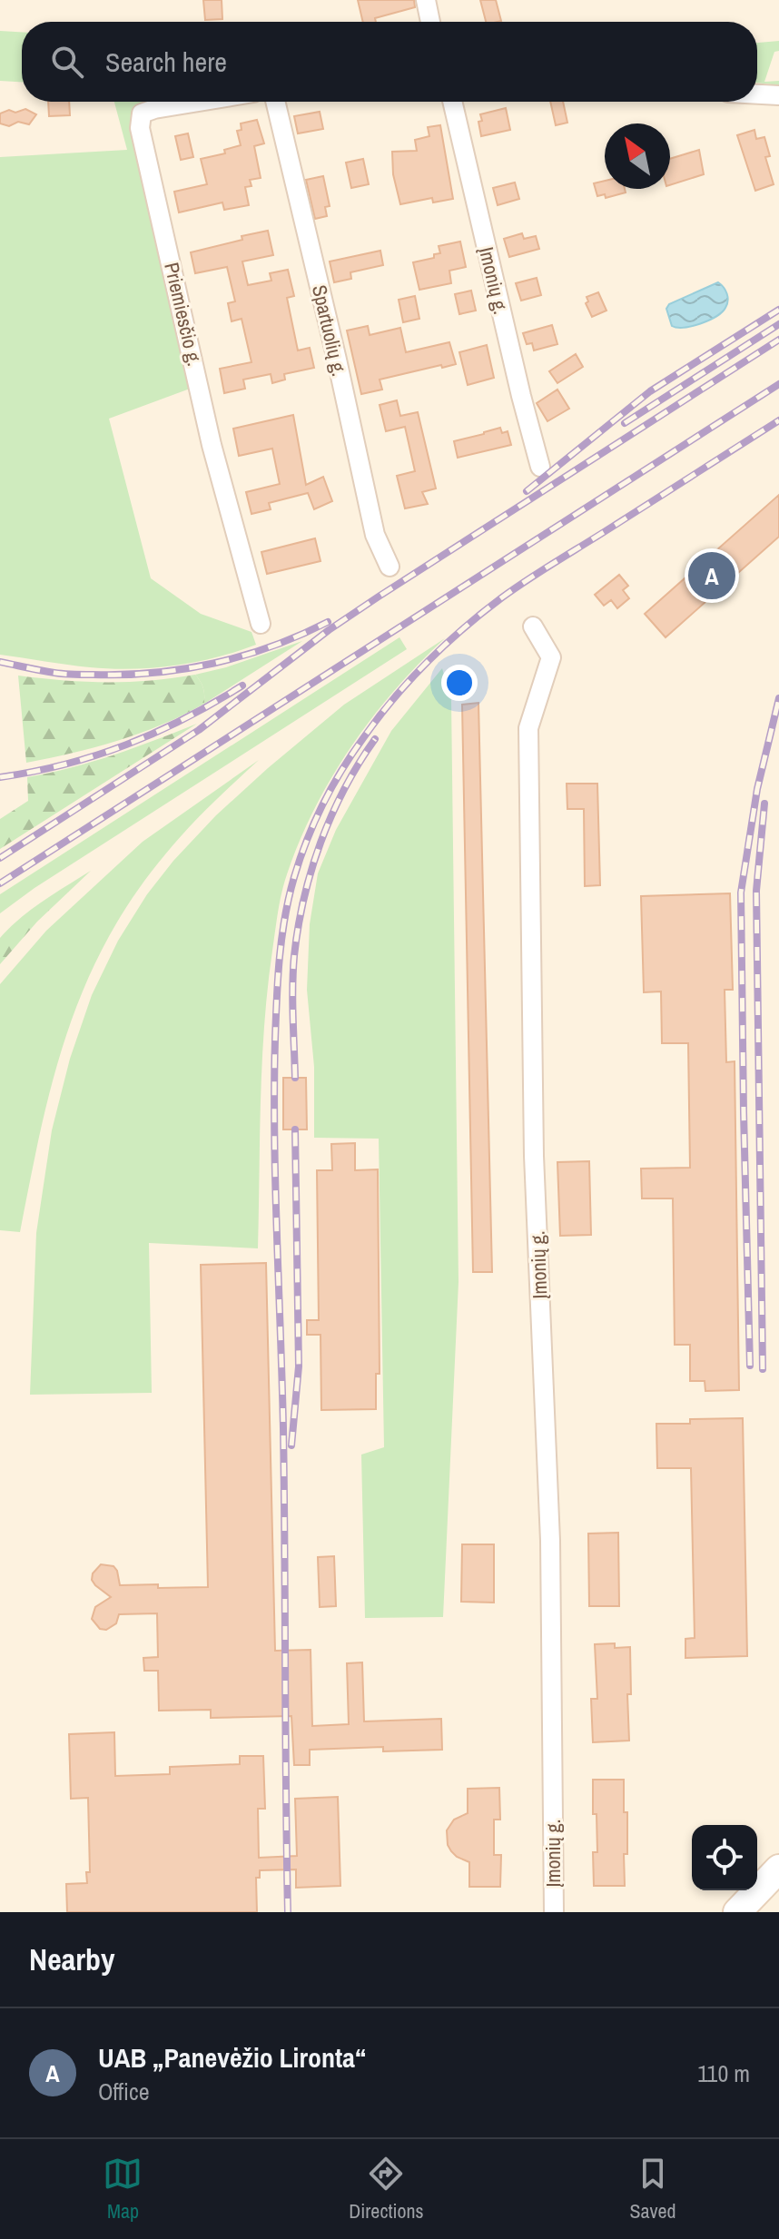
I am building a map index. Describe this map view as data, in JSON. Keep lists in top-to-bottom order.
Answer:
{
  "streets": {
    "street": ["Įmonių g.", "Priemiesčio g.", "Spartuolių g."]
  },
  "north": "top left",
  "page": {
    "search": "Search here",
    "pins": "A",
    "heading": "Nearby",
    "list": [
      {
        "mark": "A",
        "name": "UAB „Panevėžio Lironta“",
        "note": "Office",
        "value": "110 m"
      }
    ],
    "nav": ["Map", "Directions", "Saved"]
  }
}
